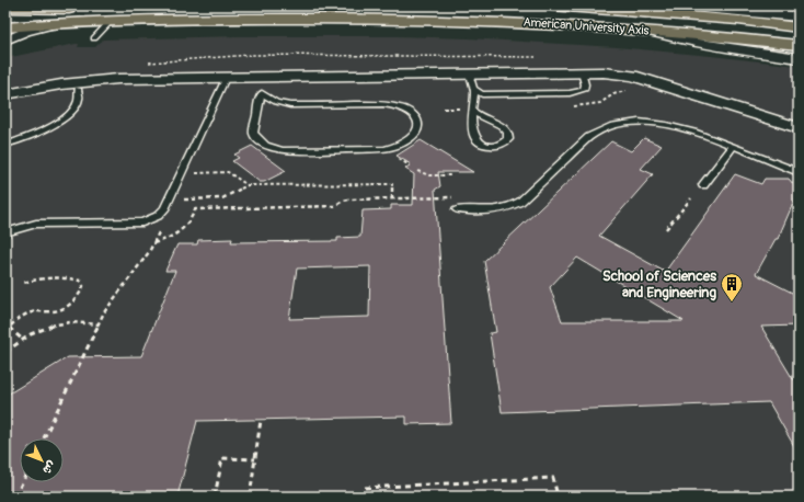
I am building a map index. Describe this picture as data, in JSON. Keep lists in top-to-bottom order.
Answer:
{
  "streets": {
    "main road": ["American University Axis"]
  },
  "places": {
    "building": ["School of Sciences and Engineering"]
  },
  "north": "bottom right"
}
